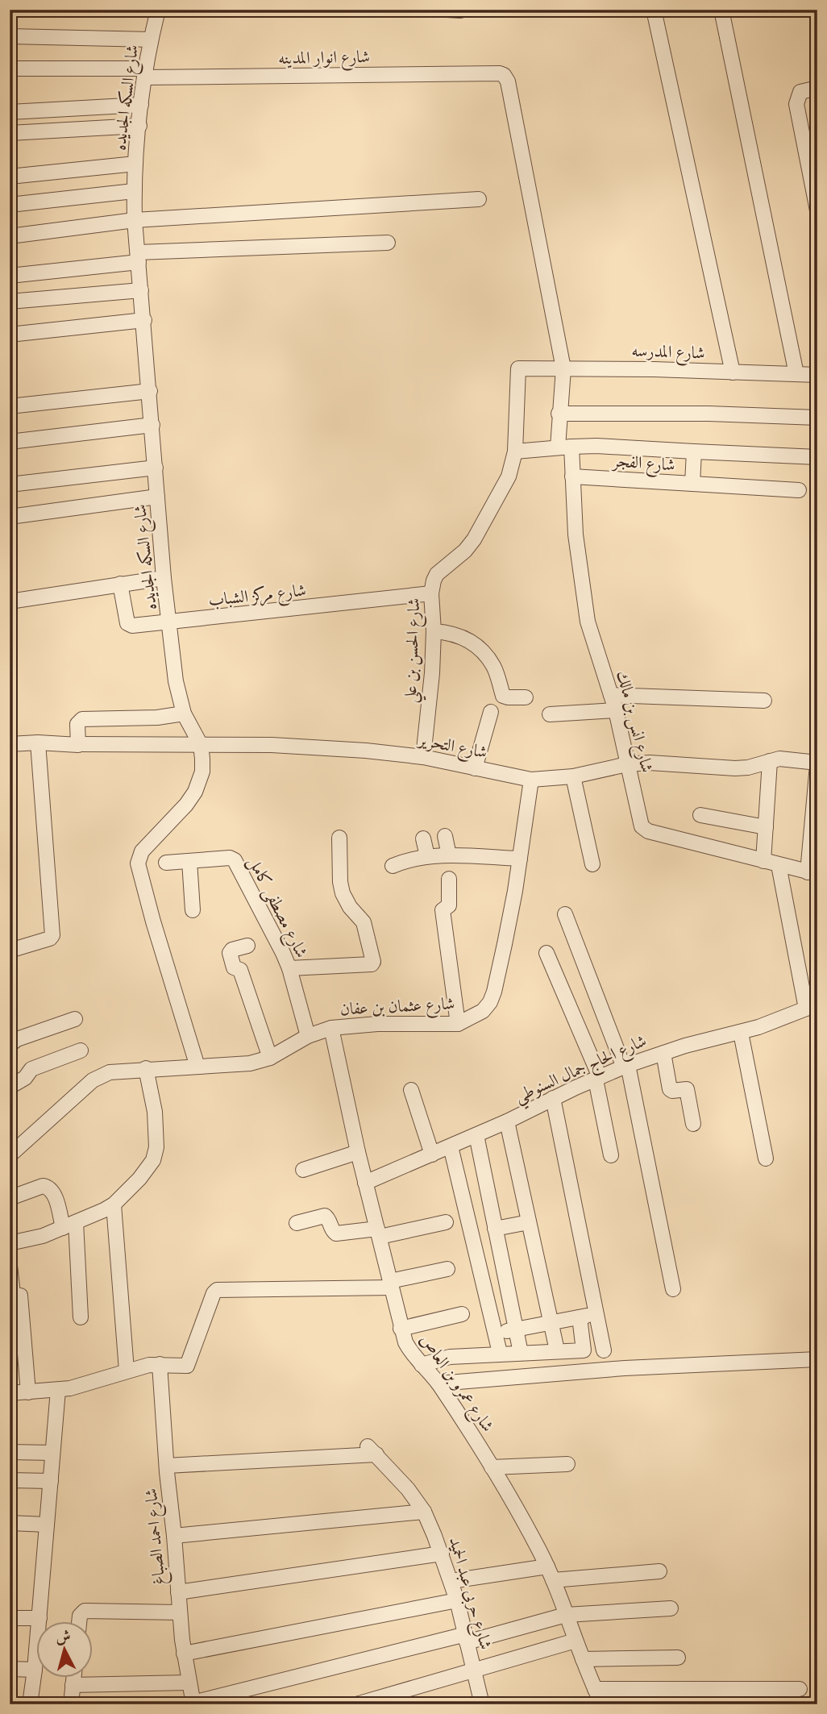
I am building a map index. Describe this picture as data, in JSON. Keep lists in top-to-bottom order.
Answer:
{
  "streets": {
    "street": [
      "شارع انوار المدينه",
      "شارع السكه الجديده",
      "شارع المدرسه",
      "شارع الفجر",
      "شارع مركز الشباب",
      "شارع الحسن بن علي",
      "شارع انس بن مالك",
      "شارع التحرير",
      "شارع مصطفى كامل",
      "شارع عثمان بن عفان",
      "شارع الحاج جمال السنوطي",
      "شارع عمرو بن العاص",
      "شارع احمد الصباغ",
      "شارع حربى عبد الحميد"
    ]
  },
  "crossings": [
    ["شارع انوار المدينه", "شارع السكه الجديده"],
    ["شارع انوار المدينه", "شارع انس بن مالك"],
    ["شارع السكه الجديده", "شارع مركز الشباب"],
    ["شارع السكه الجديده", "شارع التحرير"],
    ["شارع السكه الجديده", "شارع عثمان بن عفان"],
    ["شارع المدرسه", "شارع الحسن بن علي"],
    ["شارع المدرسه", "شارع انس بن مالك"],
    ["شارع الفجر", "شارع انس بن مالك"],
    ["شارع مركز الشباب", "شارع الحسن بن علي"],
    ["شارع الحسن بن علي", "شارع التحرير"],
    ["شارع انس بن مالك", "شارع التحرير"],
    ["شارع التحرير", "شارع عثمان بن عفان"],
    ["شارع مصطفى كامل", "شارع عثمان بن عفان"],
    ["شارع عثمان بن عفان", "شارع عمرو بن العاص"],
    ["شارع الحاج جمال السنوطي", "شارع عمرو بن العاص"],
    ["شارع احمد الصباغ", "شارع حربى عبد الحميد"]
  ],
  "north": "top"
}
